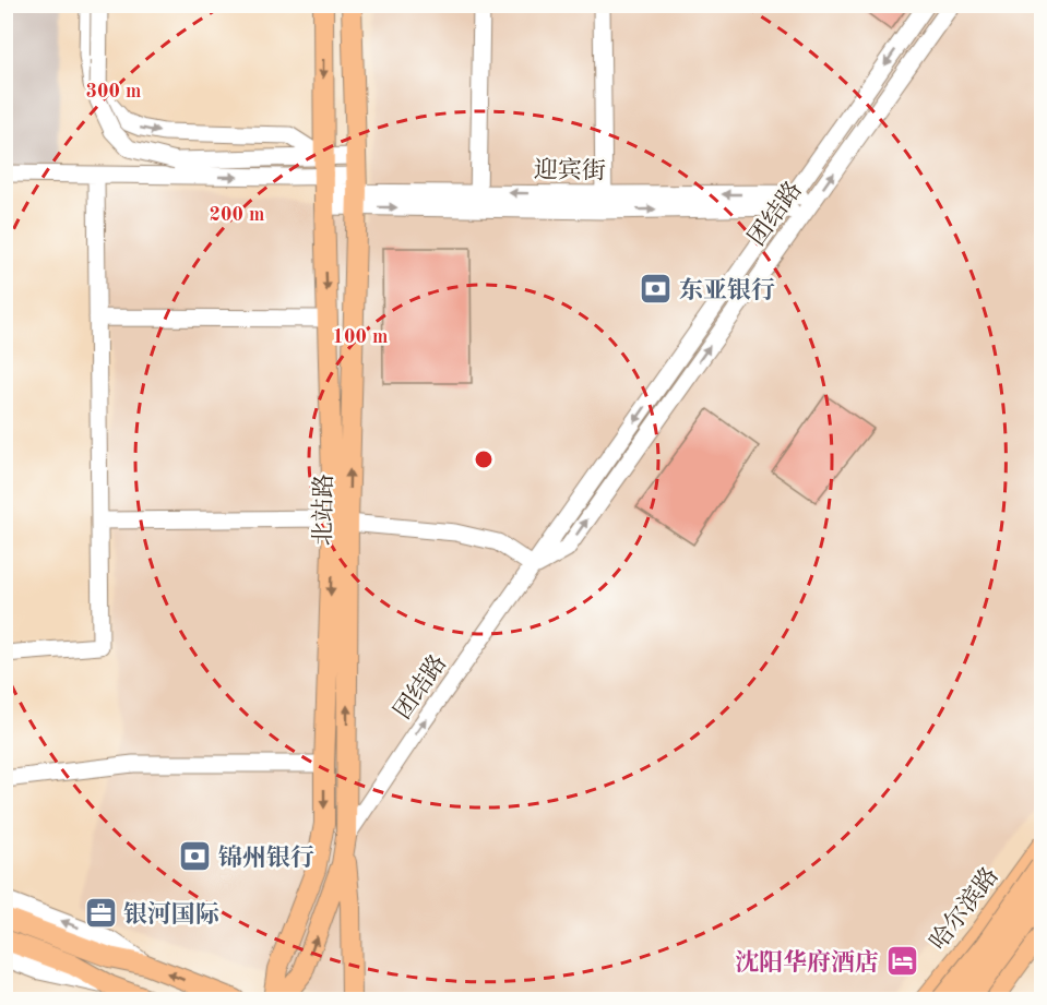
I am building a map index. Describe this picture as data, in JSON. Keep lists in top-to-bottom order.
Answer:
{
  "streets": {
    "main road": ["北站路", "哈尔滨路"],
    "street": ["迎宾街", "团结路"]
  },
  "crossings": [
    ["迎宾街", "团结路"],
    ["迎宾街", "北站路"],
    ["团结路", "北站路"]
  ],
  "places": {
    "bank": ["东亚银行", "锦州银行"],
    "office": ["银河国际"],
    "hotel": ["沈阳华府酒店"]
  },
  "rings": ["300 m", "200 m", "100 m"]
}
